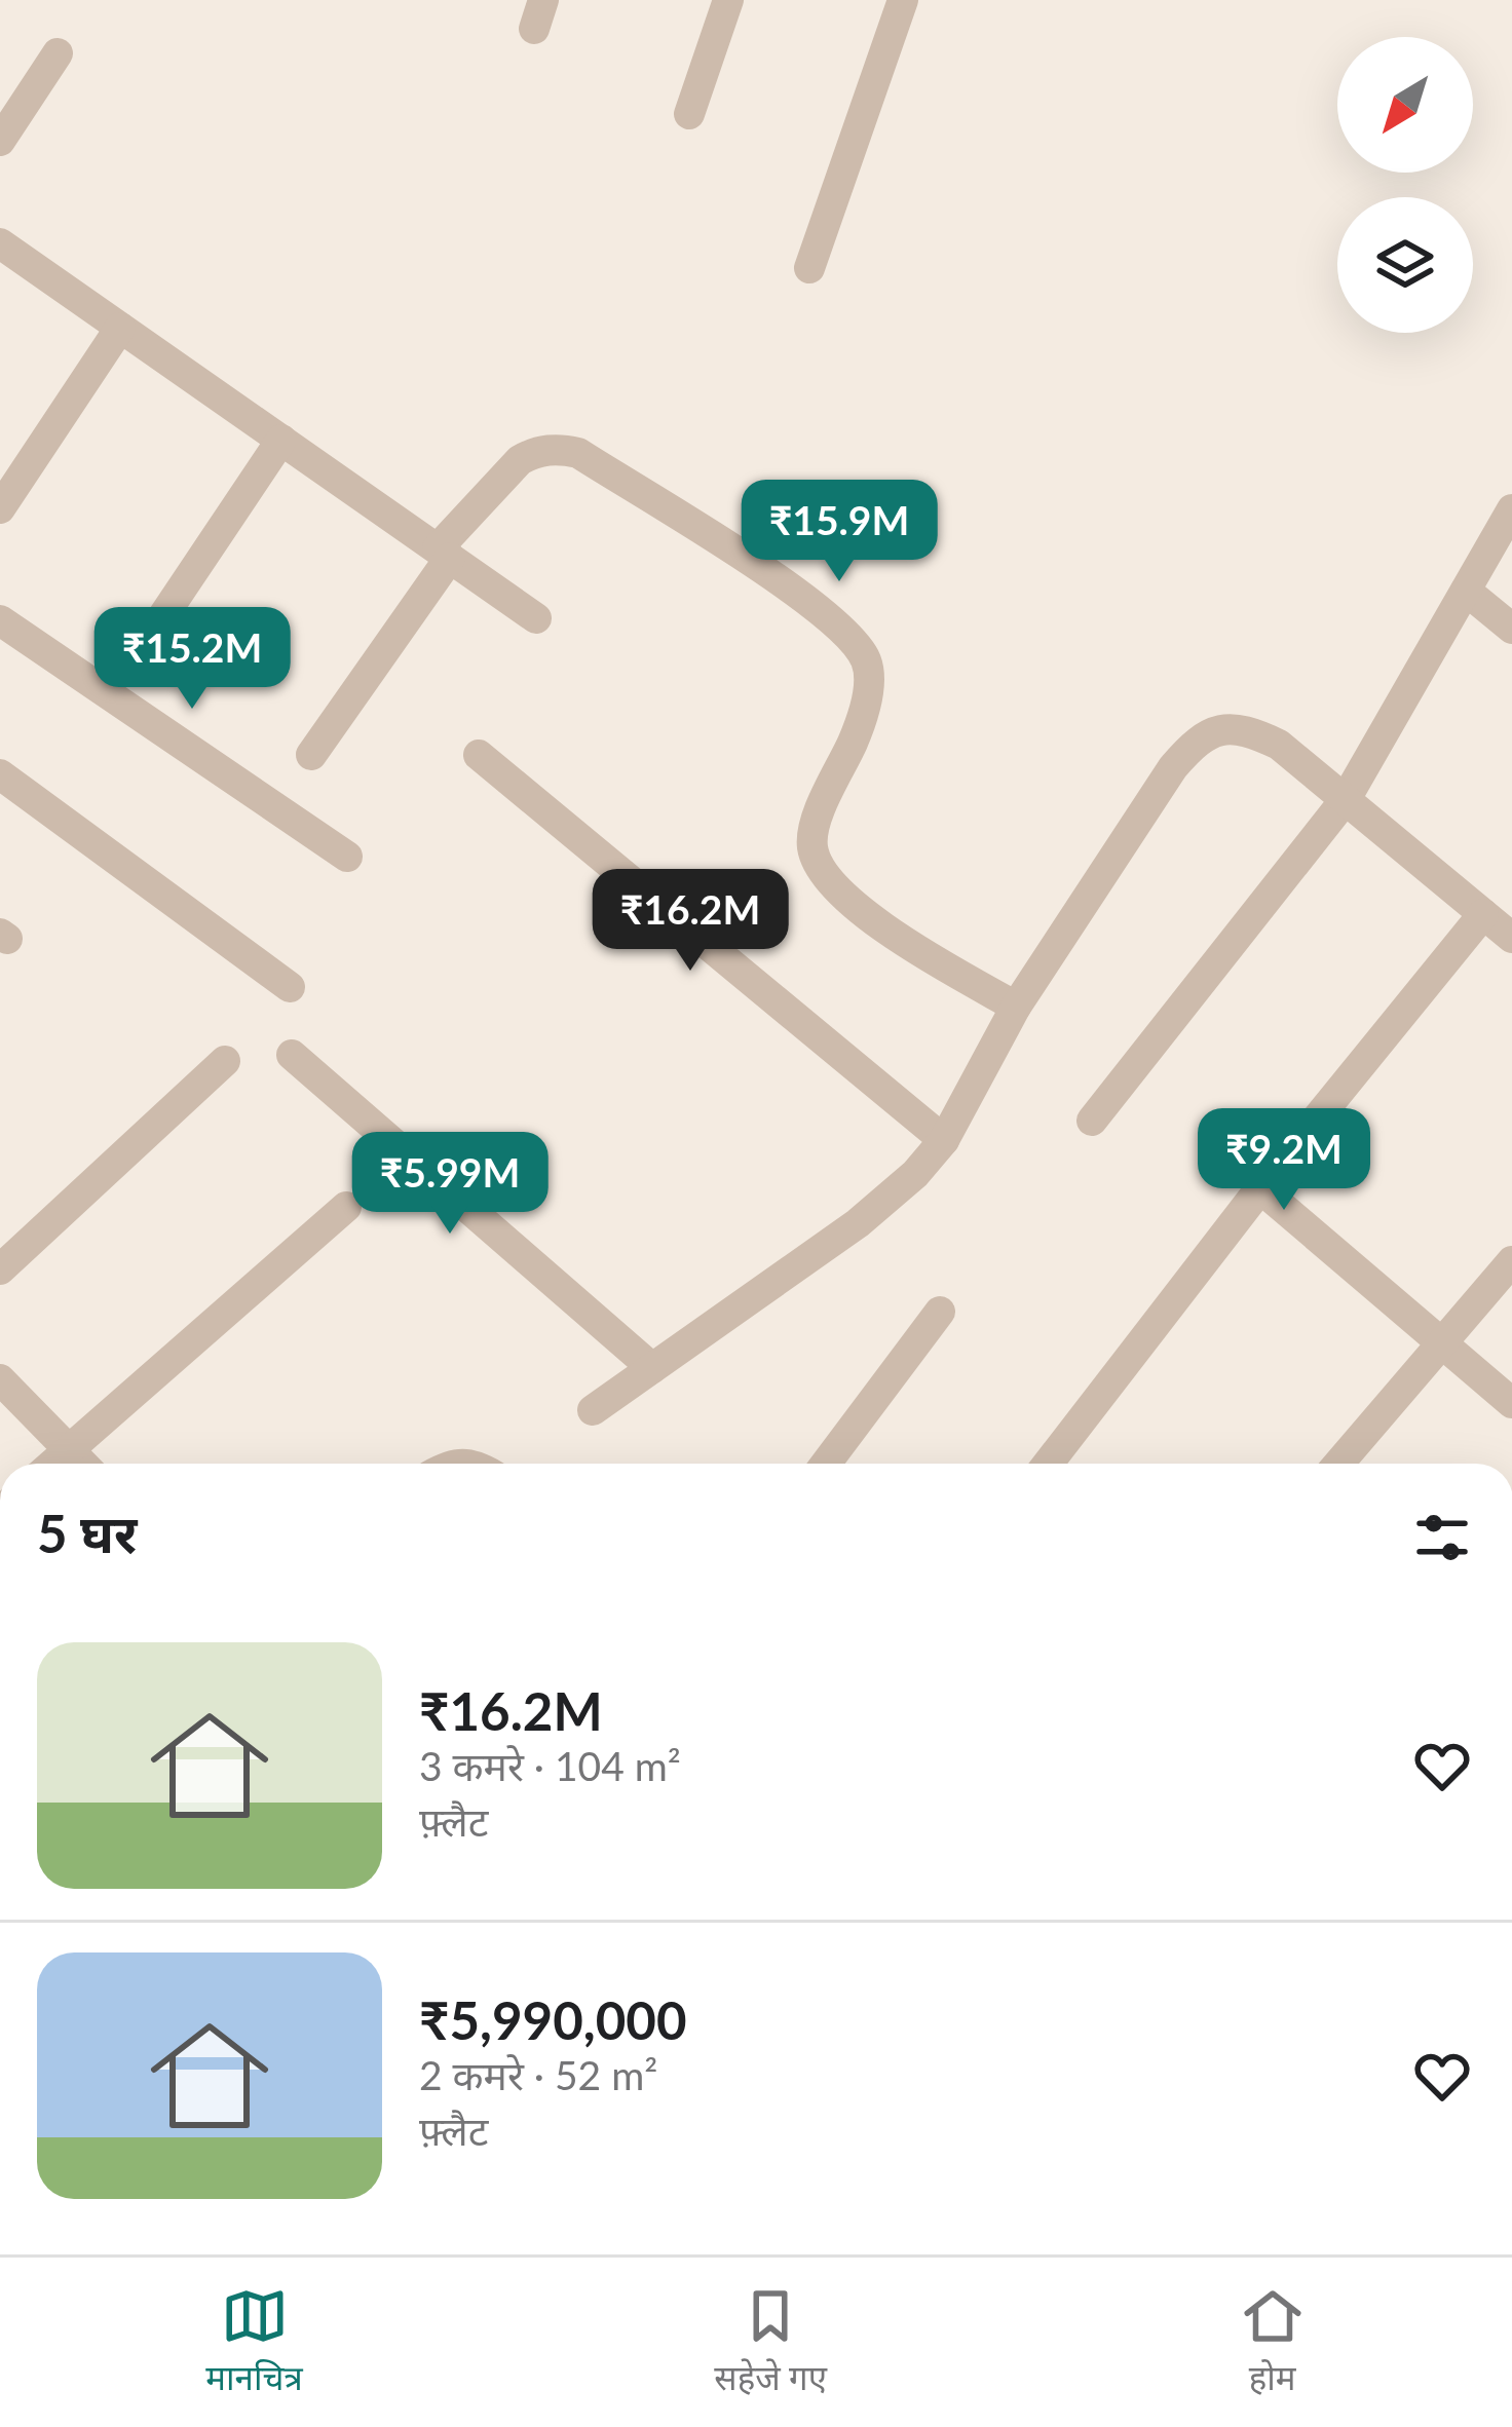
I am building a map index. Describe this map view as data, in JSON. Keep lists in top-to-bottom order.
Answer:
{
  "north": "bottom left",
  "page": {
    "price": [
      "₹15.9M",
      "₹15.2M",
      "₹16.2M",
      "₹9.2M",
      "₹5.99M"
    ],
    "heading": "5 घर",
    "list": [
      {
        "name": "₹16.2M",
        "note": "3 कमरे · 104 m² · फ़्लैट"
      },
      {
        "name": "₹5,990,000",
        "note": "2 कमरे · 52 m² · फ़्लैट"
      }
    ],
    "tabs": ["मानचित्र", "सहेजे गए", "होम"]
  }
}
